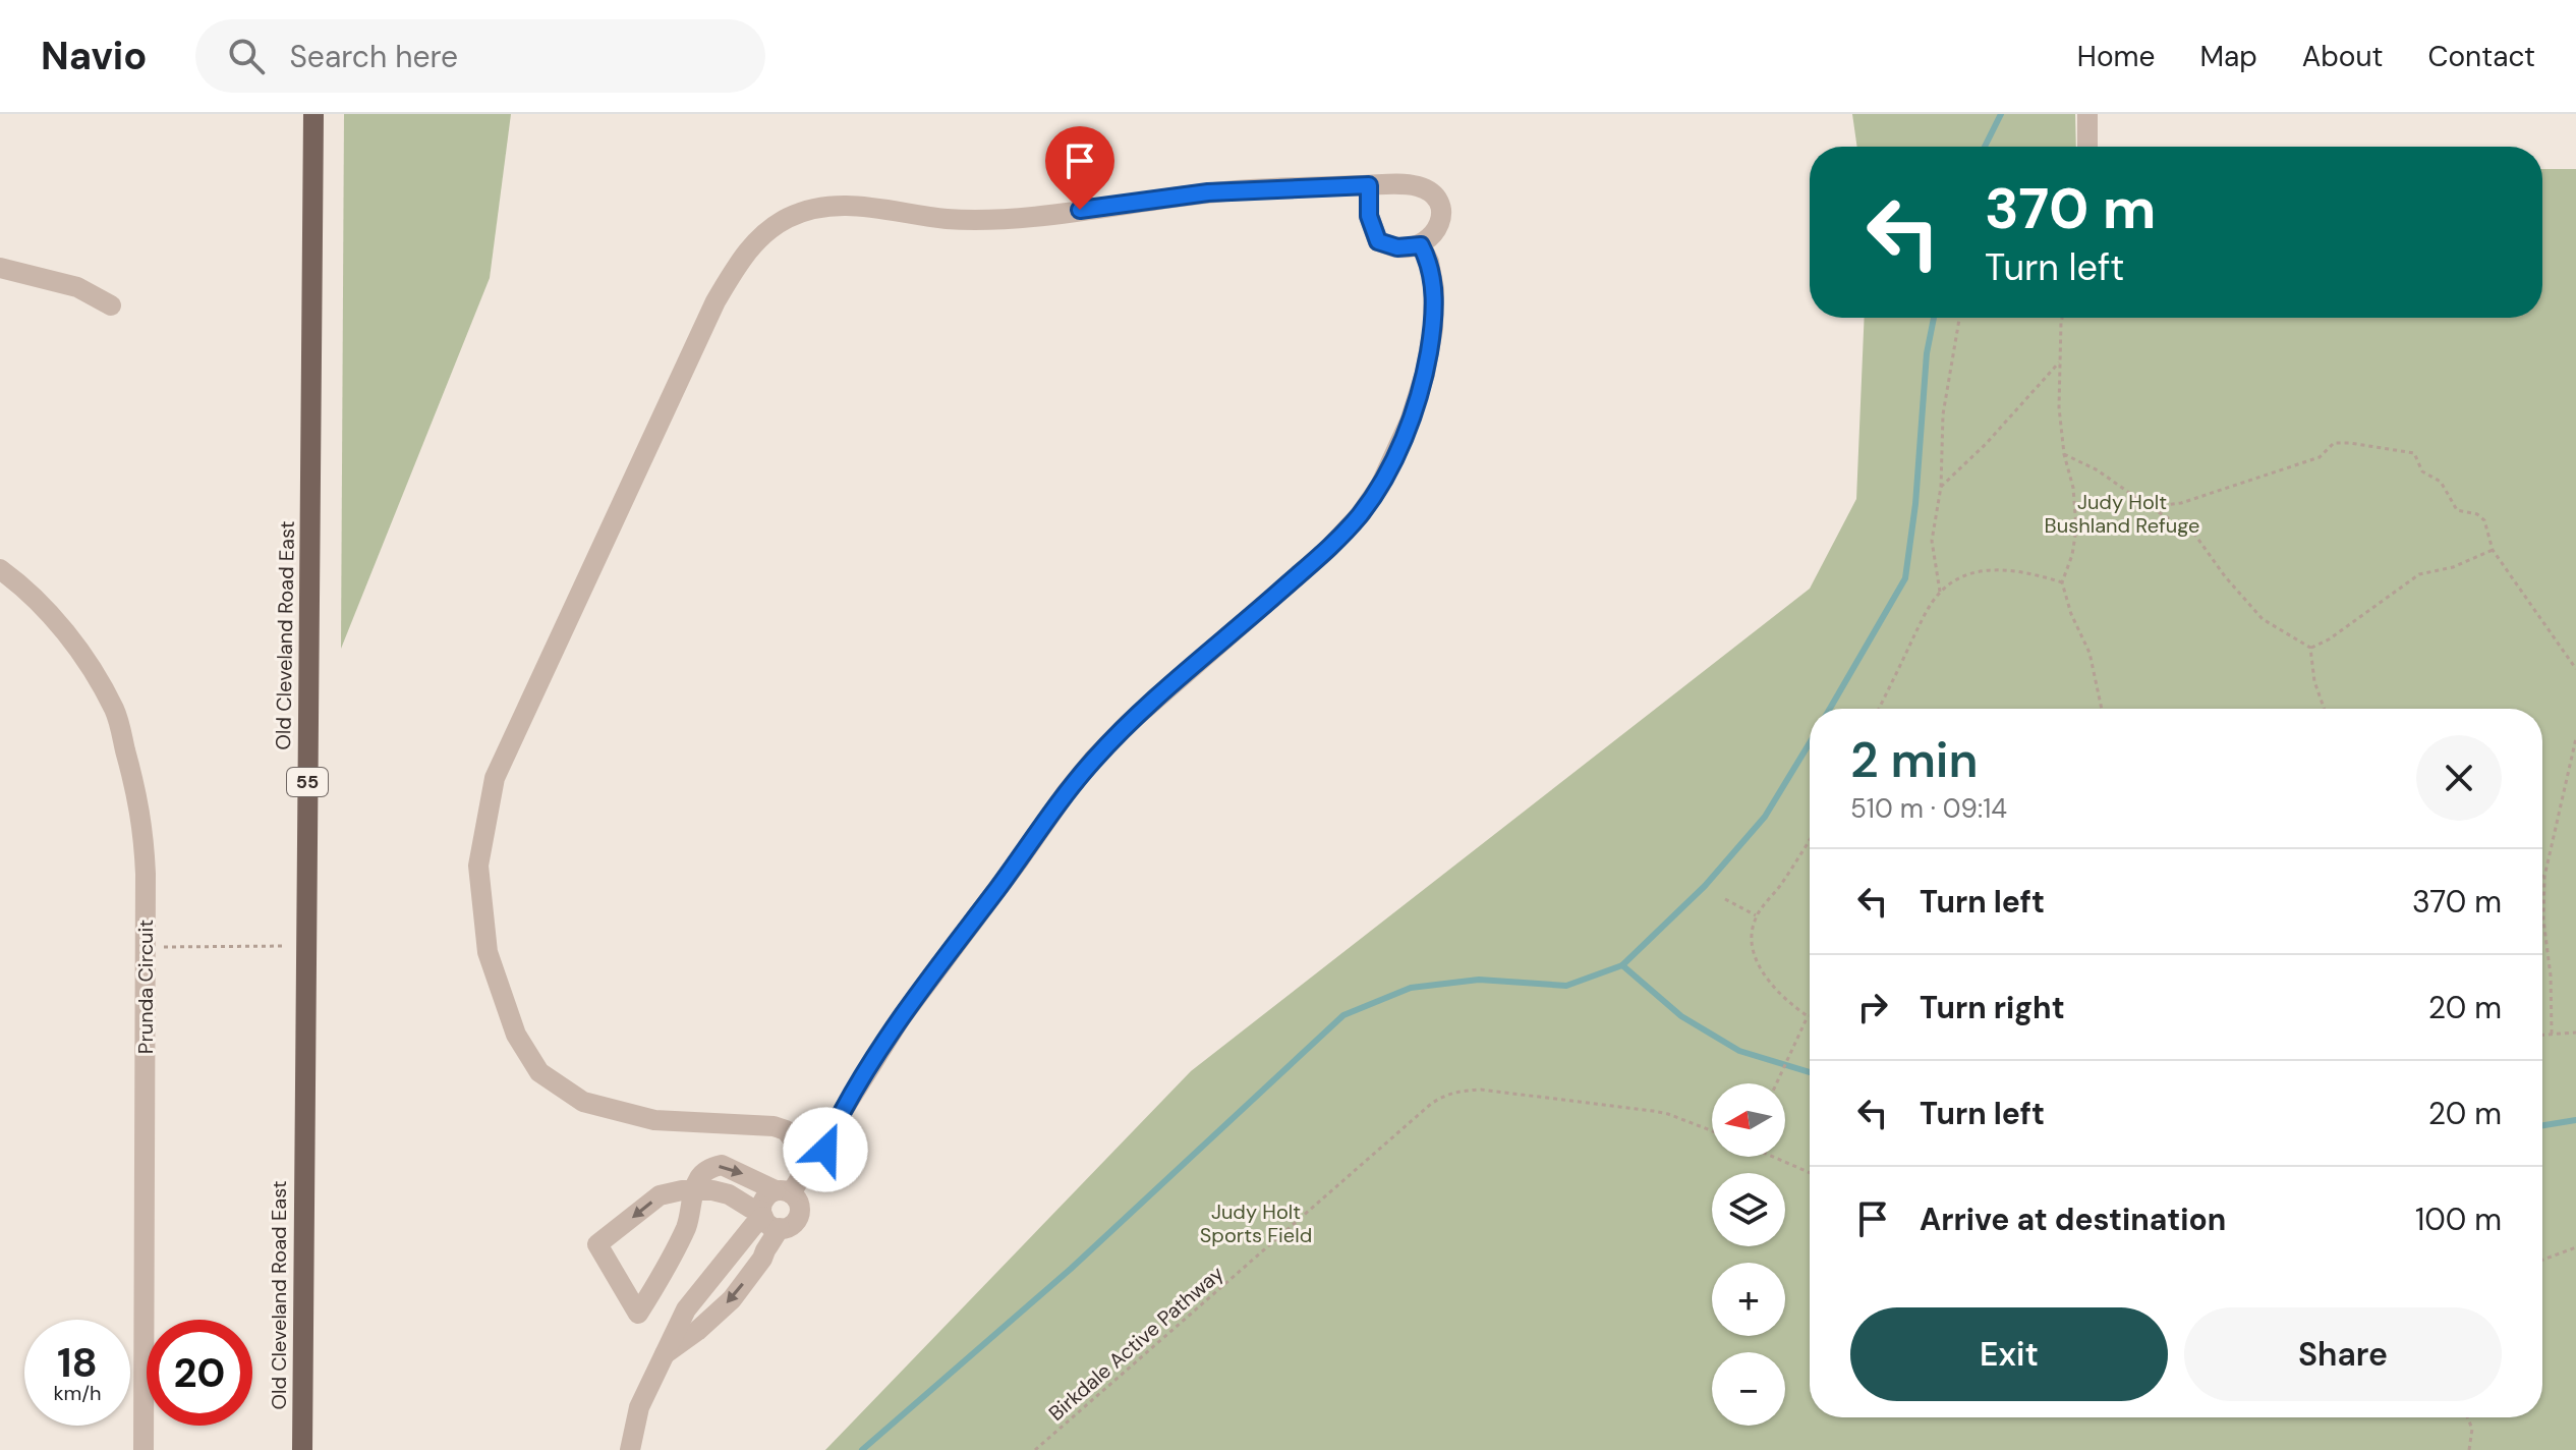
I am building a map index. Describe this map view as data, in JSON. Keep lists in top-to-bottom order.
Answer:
{
  "streets": {
    "main road": ["Old Cleveland Road East", "55"],
    "street": ["Prunda Circuit"],
    "path": ["Birkdale Active Pathway"]
  },
  "parks": ["Judy Holt Bushland Refuge", "Judy Holt Sports Field"],
  "north": "left",
  "page": {
    "header": "Navio",
    "search": "Search here",
    "nav": [
      "Home",
      "Map",
      "About",
      "Contact"
    ],
    "turn": ["370 m", "Turn left"],
    "heading": ["2 min", "510 m · 09:14"],
    "list": [
      {
        "name": "Turn left",
        "value": "370 m"
      },
      {
        "name": "Turn right",
        "value": "20 m"
      },
      {
        "name": "Turn left",
        "value": "20 m"
      },
      {
        "name": "Arrive at destination",
        "value": "100 m"
      }
    ],
    "map_buttons": ["+", "−"],
    "buttons": ["Exit", "Share"],
    "speed": "18 km/h",
    "limit": "20"
  }
}
